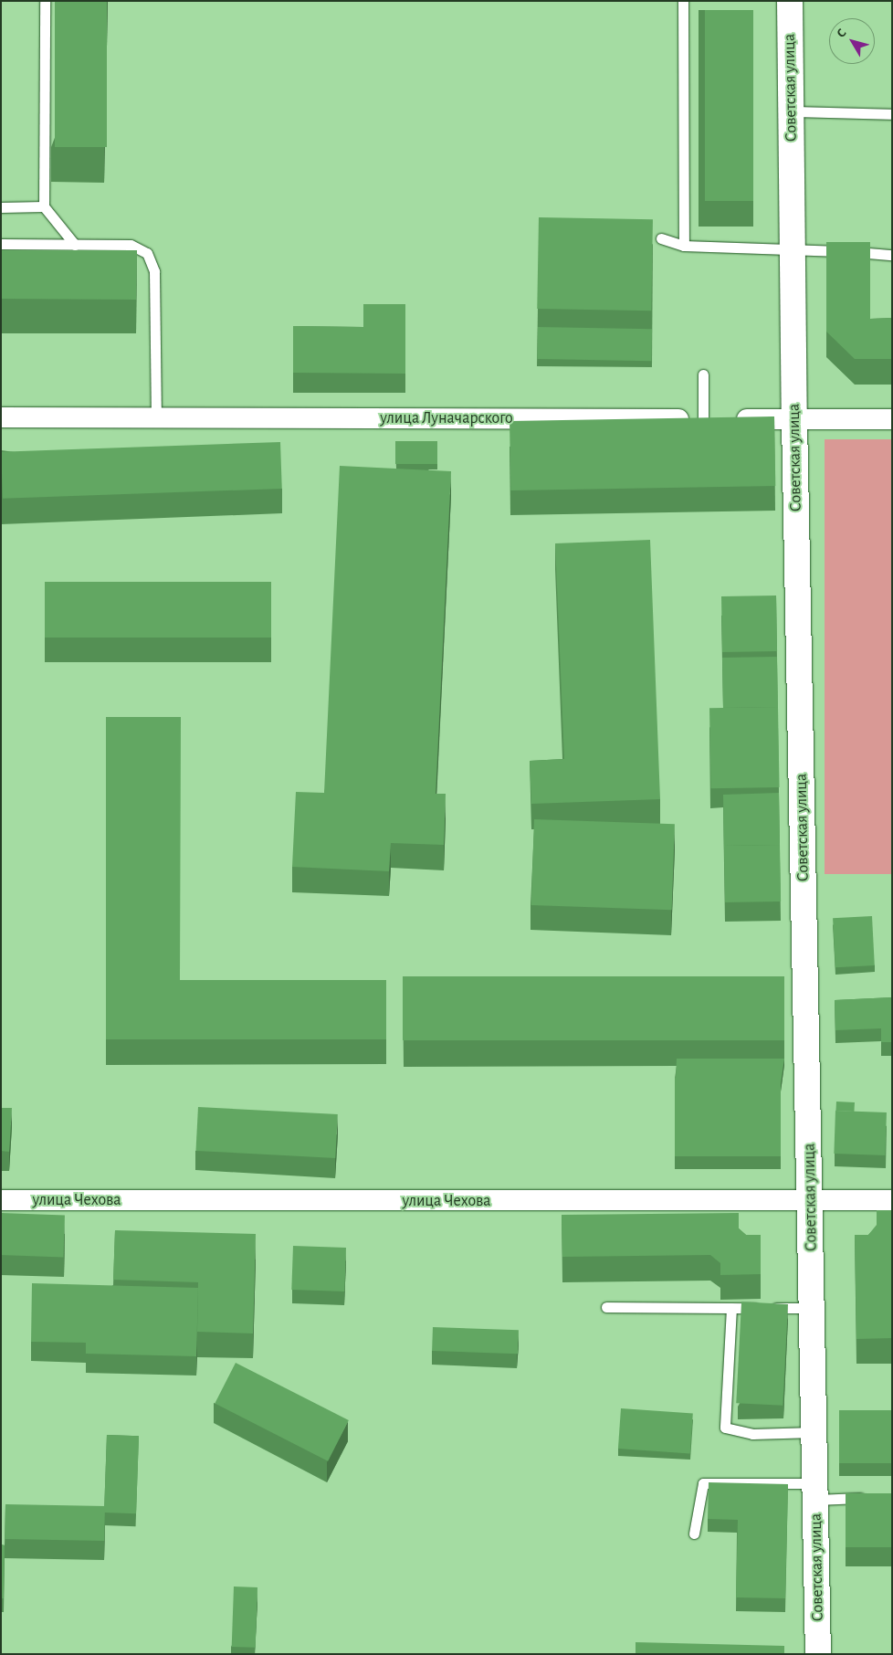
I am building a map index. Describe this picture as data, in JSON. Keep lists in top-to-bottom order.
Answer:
{
  "streets": {
    "street": ["Советская улица", "улица Луначарского", "улица Чехова"]
  },
  "crossings": [
    ["Советская улица", "улица Луначарского"],
    ["Советская улица", "улица Чехова"]
  ],
  "north": "top left"
}
